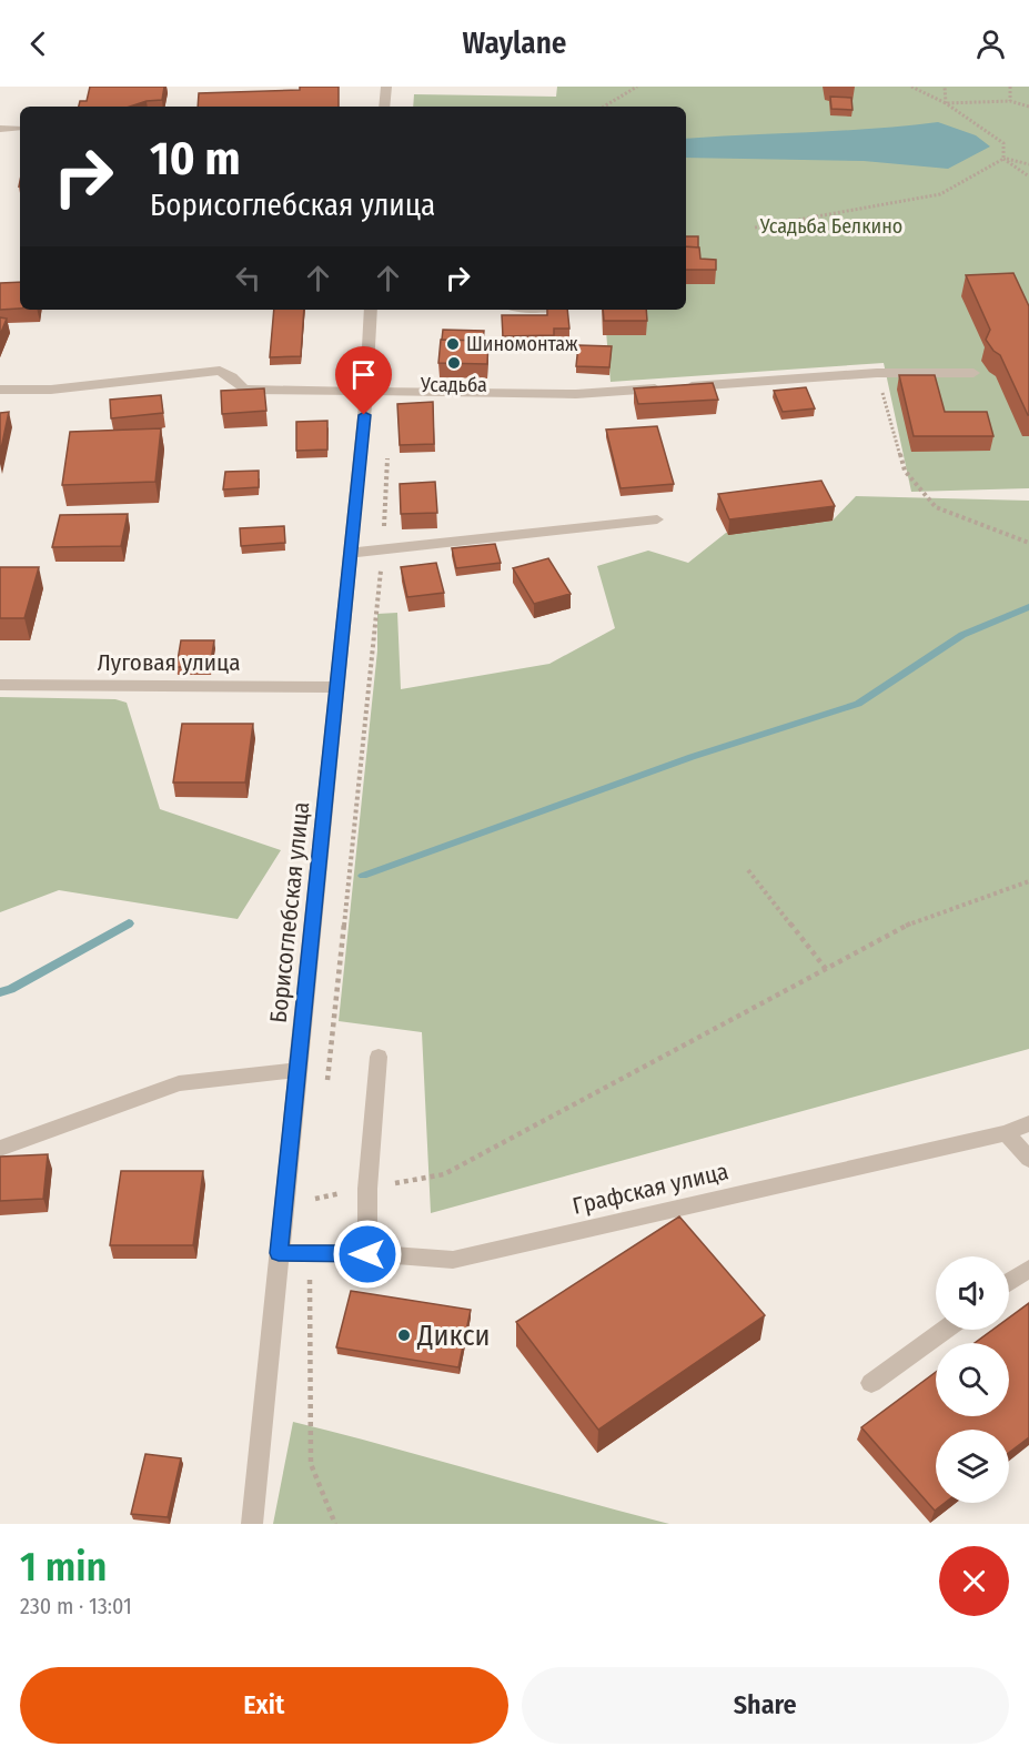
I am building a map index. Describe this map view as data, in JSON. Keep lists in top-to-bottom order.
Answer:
{
  "streets": {
    "street": ["Луговая улица", "Борисоглебская улица", "Графская улица"]
  },
  "crossings": [
    ["Луговая улица", "Борисоглебская улица"],
    ["Борисоглебская улица", "Графская улица"]
  ],
  "parks": ["Усадьба Белкино"],
  "places": ["Шиномонтаж", "Усадьба", "Дикси"],
  "page": {
    "header": "Waylane",
    "turn": ["10 m", "Борисоглебская улица"],
    "heading": ["1 min", "230 m · 13:01"],
    "buttons": ["Exit", "Share"]
  }
}
